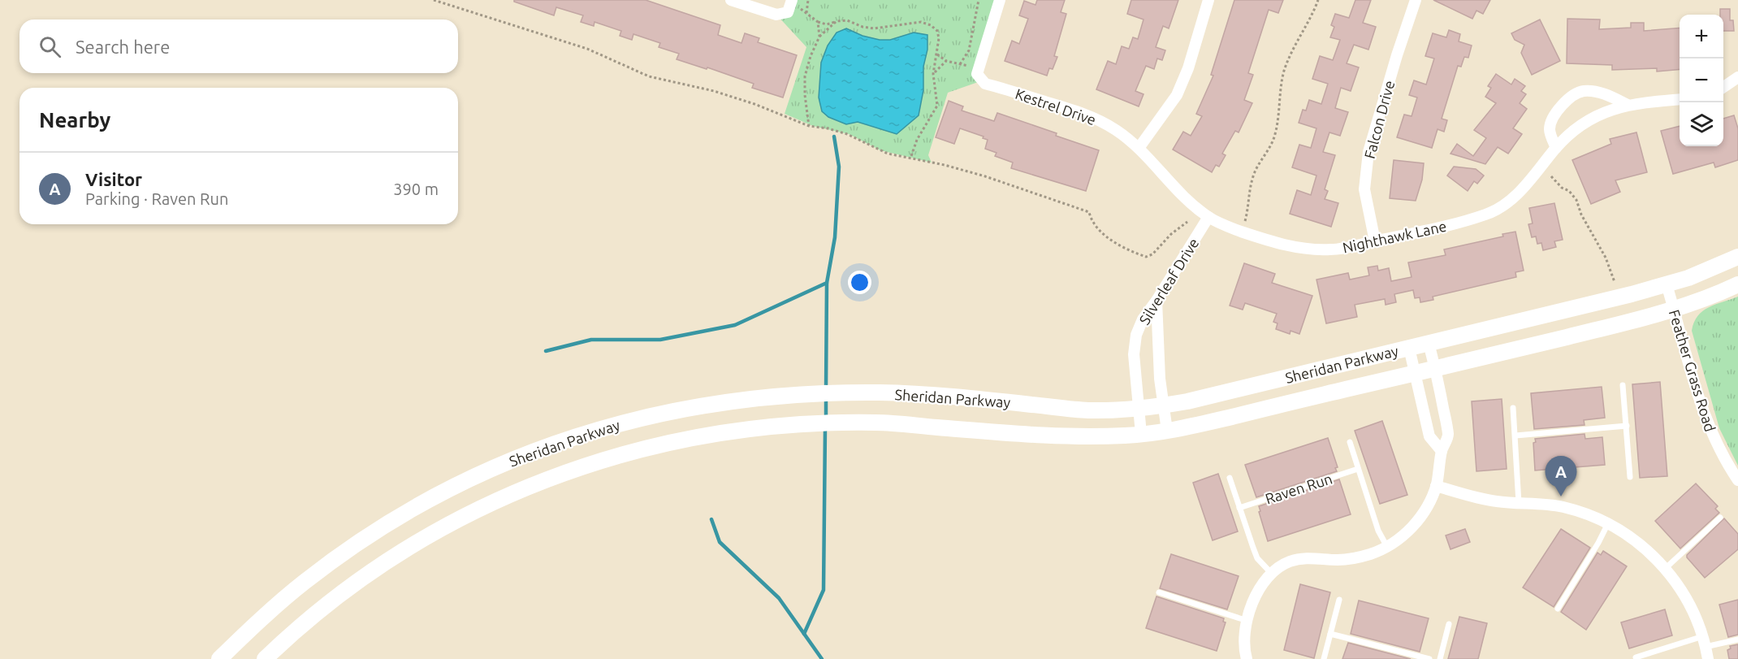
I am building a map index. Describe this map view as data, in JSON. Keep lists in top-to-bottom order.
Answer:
{
  "streets": {
    "main road": ["Sheridan Parkway"],
    "street": [
      "Kestrel Drive",
      "Falcon Drive",
      "Nighthawk Lane",
      "Silverleaf Drive",
      "Feather Grass Road"
    ],
    "lane": ["Raven Run"]
  },
  "crossings": [
    ["Kestrel Drive", "Nighthawk Lane"],
    ["Kestrel Drive", "Silverleaf Drive"],
    ["Falcon Drive", "Nighthawk Lane"],
    ["Nighthawk Lane", "Silverleaf Drive"],
    ["Silverleaf Drive", "Sheridan Parkway"],
    ["Sheridan Parkway", "Feather Grass Road"]
  ],
  "page": {
    "map_buttons": ["+", "−"],
    "search": "Search here",
    "heading": "Nearby",
    "list": [
      {
        "mark": "A",
        "name": "Visitor",
        "note": "Parking · Raven Run",
        "value": "390 m"
      }
    ],
    "pins": "A"
  }
}
